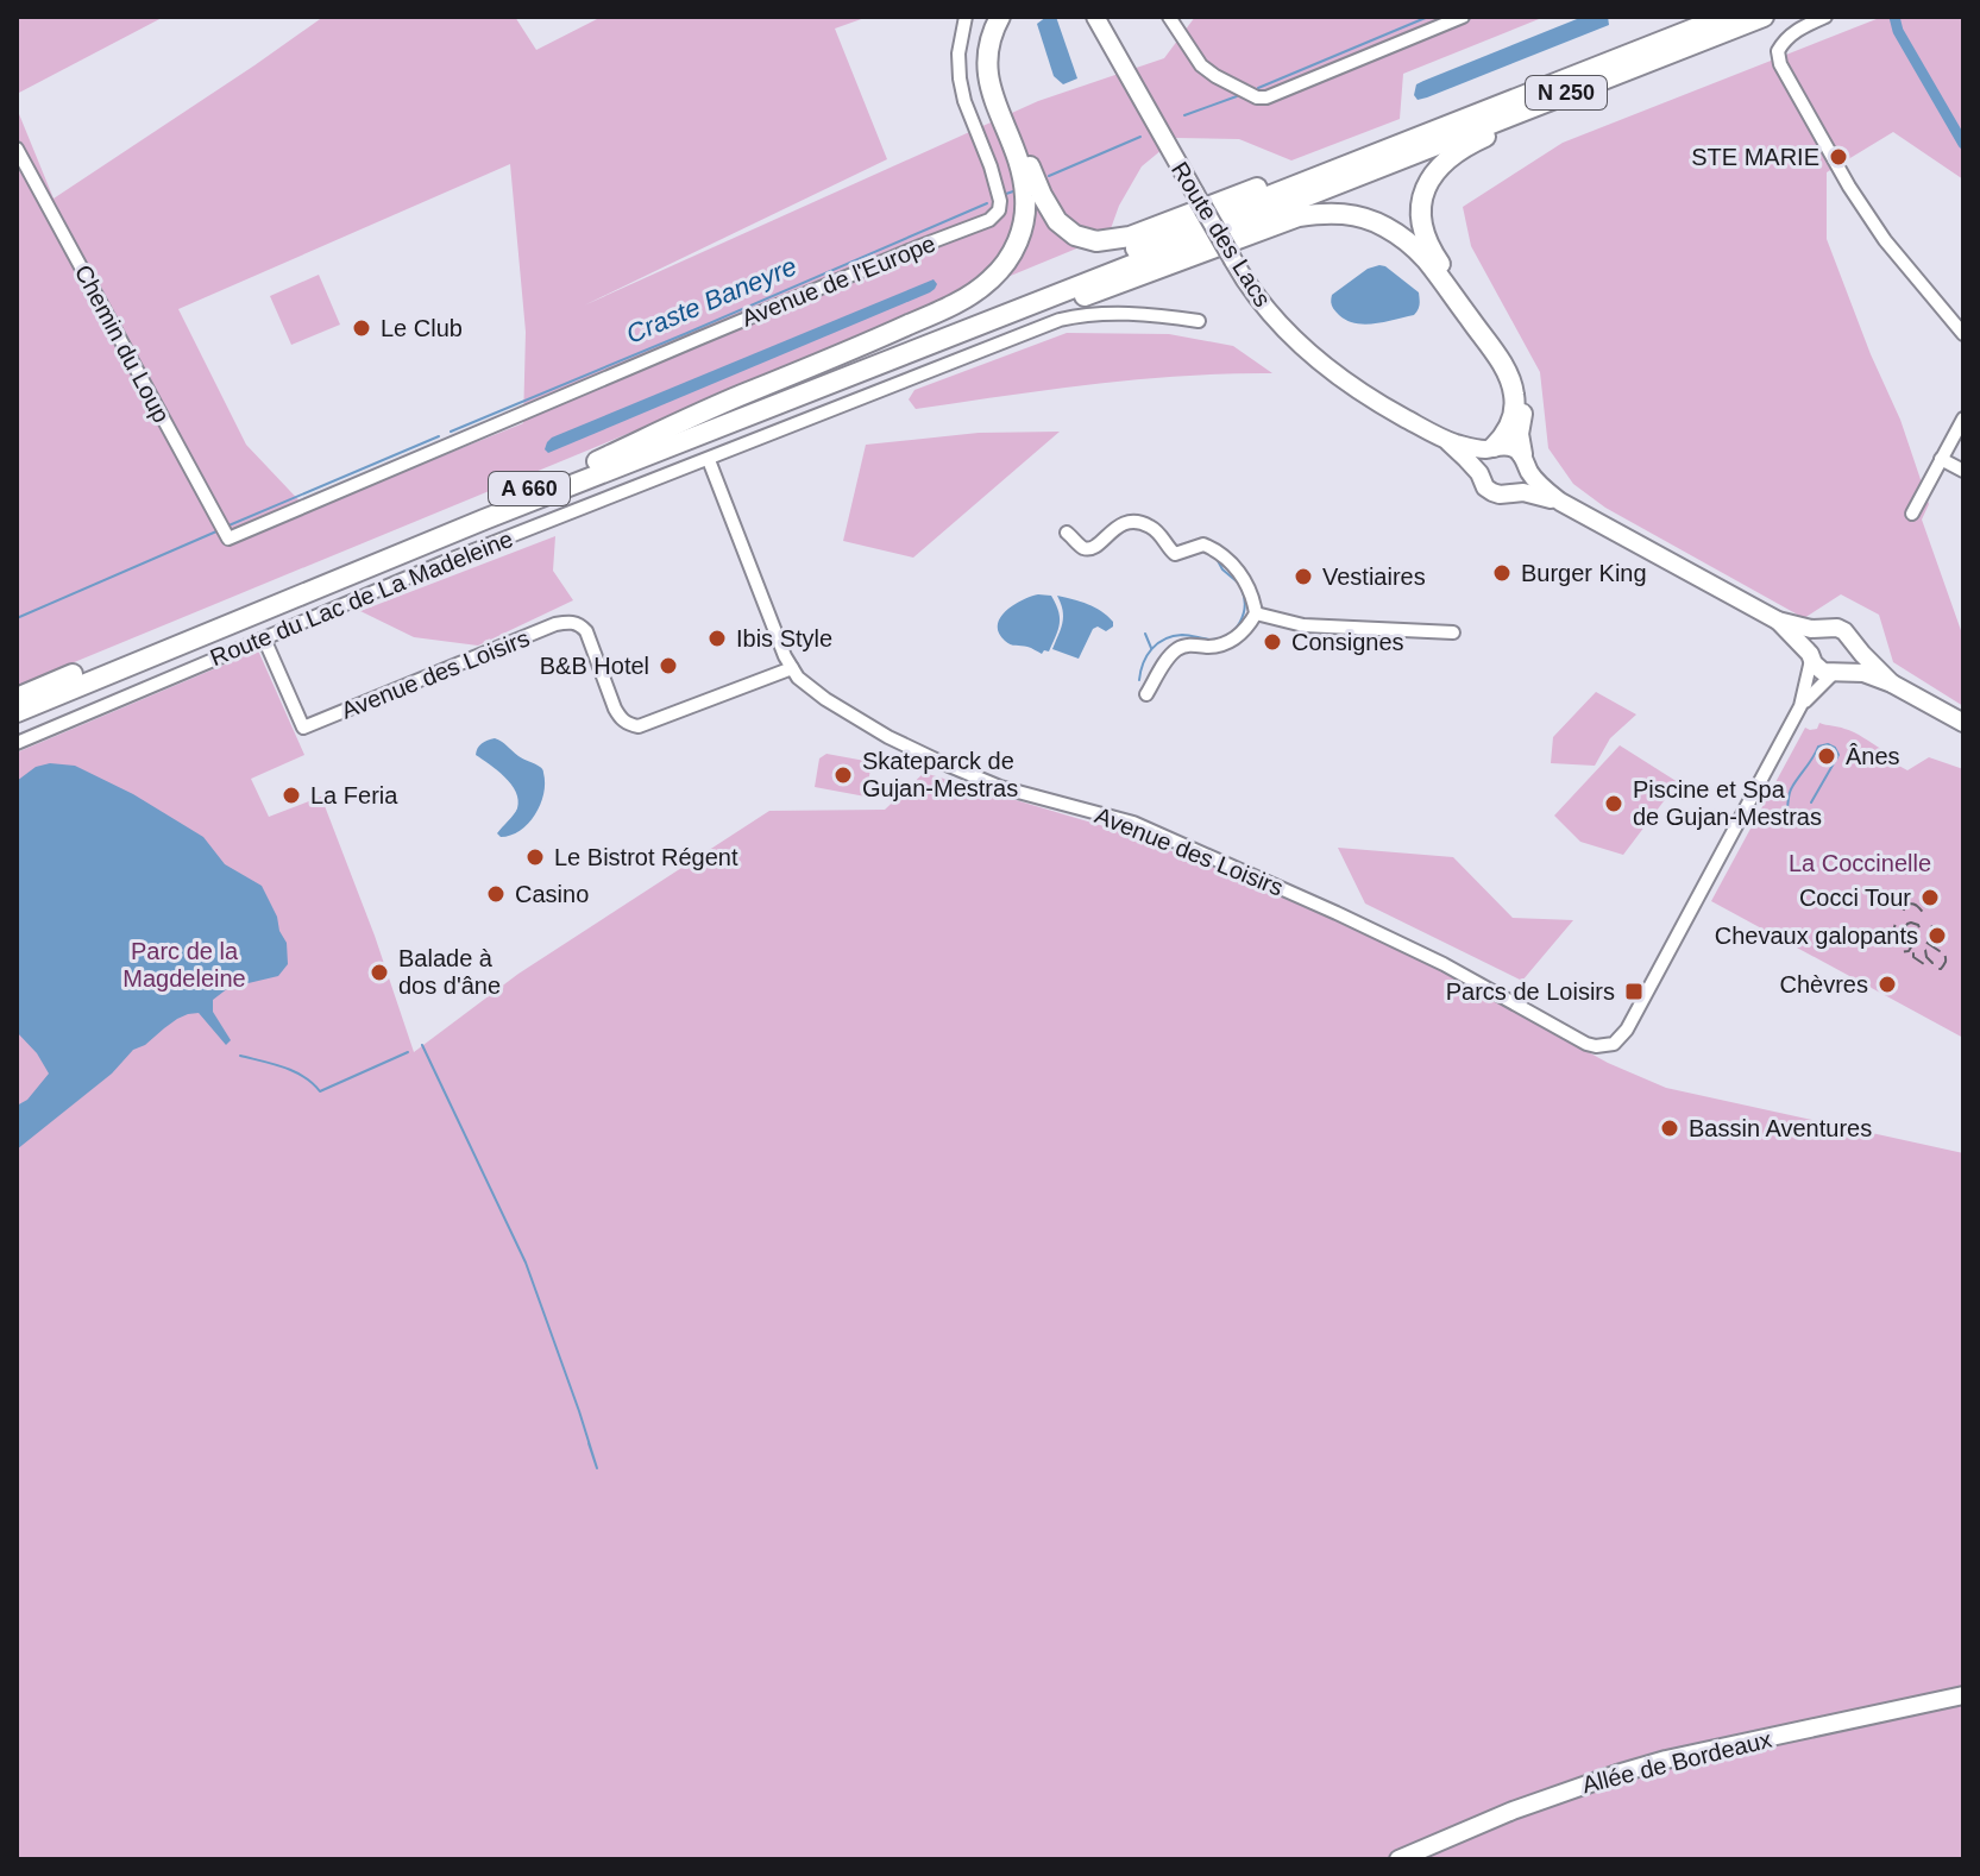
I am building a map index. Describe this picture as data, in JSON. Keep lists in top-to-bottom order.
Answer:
{
  "streets": {
    "highway": ["N 250", "A 660"],
    "main road": ["Route des Lacs", "Allée de Bordeaux"],
    "street": [
      "Avenue de l'Europe",
      "Chemin du Loup",
      "Route du Lac de La Madeleine",
      "Avenue des Loisirs"
    ]
  },
  "crossings": [
    ["N 250", "A 660"],
    ["Route des Lacs", "Avenue des Loisirs"],
    ["Avenue de l'Europe", "Chemin du Loup"],
    ["Route du Lac de La Madeleine", "Avenue des Loisirs"]
  ],
  "water": ["Craste Baneyre"],
  "parks": ["La Coccinelle", "Parc de la Magdeleine"],
  "places": {
    "other": [
      "STE MARIE",
      "Le Club",
      "Burger King",
      "Vestiaires",
      "Ibis Style",
      "Consignes",
      "B&B Hotel",
      "Ânes",
      "Skateparck de Gujan-Mestras",
      "La Feria",
      "Piscine et Spa de Gujan-Mestras",
      "Le Bistrot Régent",
      "Casino",
      "Cocci Tour",
      "Chevaux galopants",
      "Balade à dos d'âne",
      "Chèvres",
      "Bassin Aventures"
    ],
    "transit": ["Parcs de Loisirs"]
  }
}
